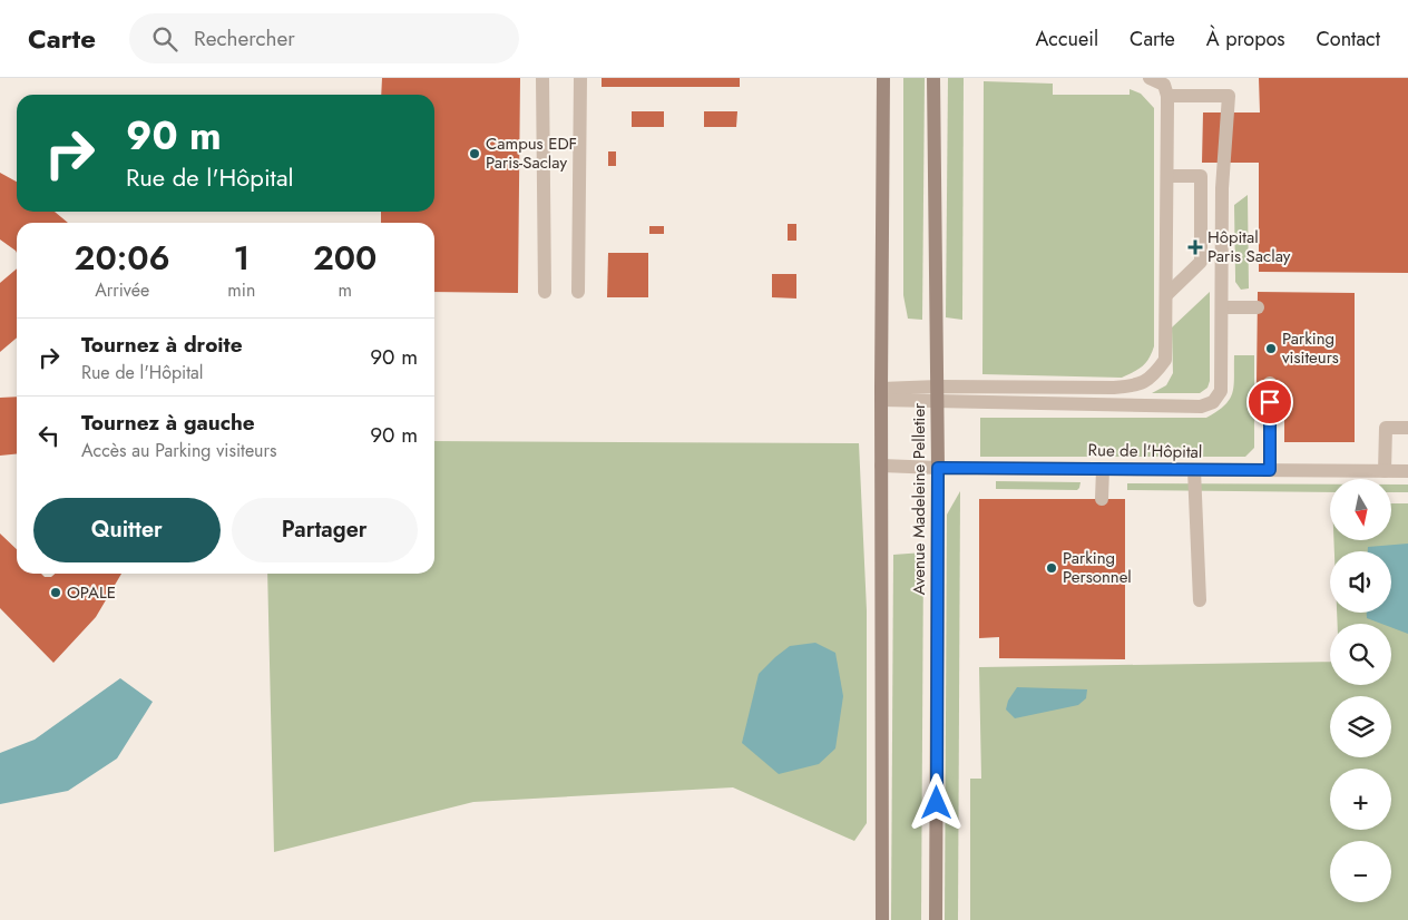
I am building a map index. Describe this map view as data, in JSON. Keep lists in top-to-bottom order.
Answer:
{
  "streets": {
    "street": ["Rue de l'Hôpital", "Avenue Madeleine Pelletier"]
  },
  "crossings": [
    ["Rue de l'Hôpital", "Avenue Madeleine Pelletier"]
  ],
  "places": {
    "other": [
      "Campus EDF Paris-Saclay",
      "Parking visiteurs",
      "Parking Personnel",
      "OPALE"
    ],
    "health": ["Hôpital Paris Saclay"]
  },
  "north": "bottom",
  "page": {
    "header": "Carte",
    "search": "Rechercher",
    "nav": [
      "Accueil",
      "Carte",
      "À propos",
      "Contact"
    ],
    "turn": ["90 m", "Rue de l'Hôpital"],
    "eta": [
      "20:06",
      "Arrivée",
      "1",
      "min",
      "200",
      "m"
    ],
    "list": [
      {
        "name": "Tournez à droite",
        "note": "Rue de l'Hôpital",
        "value": "90 m"
      },
      {
        "name": "Tournez à gauche",
        "note": "Accès au Parking visiteurs",
        "value": "90 m"
      }
    ],
    "map_buttons": ["+", "−"],
    "buttons": ["Quitter", "Partager"]
  }
}
